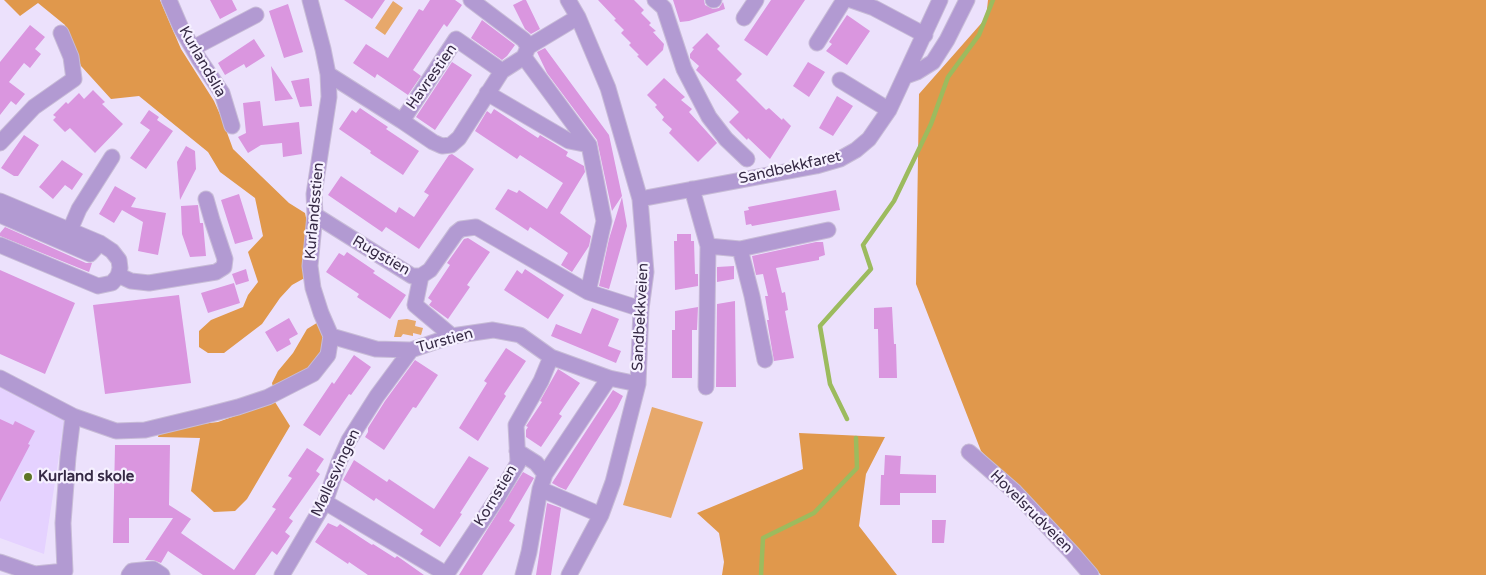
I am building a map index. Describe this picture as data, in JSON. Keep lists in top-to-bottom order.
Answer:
{
  "streets": {
    "street": [
      "Kurlandslia",
      "Havrestien",
      "Sandbekkfaret",
      "Kurlandsstien",
      "Rugstien",
      "Sandbekkveien",
      "Turstien",
      "Møllesvingen",
      "Kornstien",
      "Hovelsrudveien"
    ]
  },
  "crossings": [
    ["Havrestien", "Kurlandsstien"],
    ["Sandbekkfaret", "Sandbekkveien"],
    ["Kurlandsstien", "Rugstien"],
    ["Kurlandsstien", "Turstien"],
    ["Rugstien", "Sandbekkveien"],
    ["Sandbekkveien", "Turstien"],
    ["Turstien", "Møllesvingen"],
    ["Turstien", "Kornstien"]
  ],
  "places": ["Kurland skole"]
}
